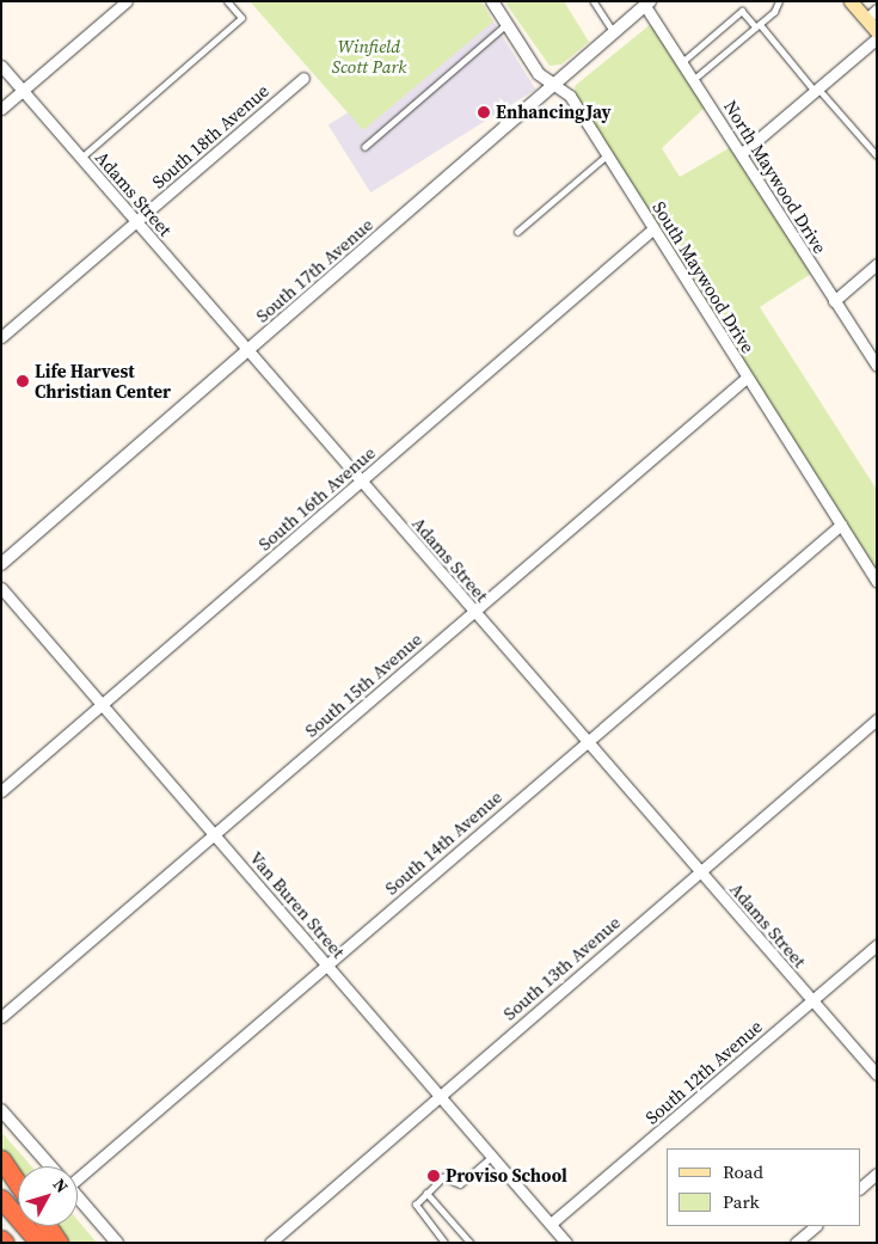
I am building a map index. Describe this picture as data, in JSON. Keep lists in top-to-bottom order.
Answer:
{
  "streets": {
    "street": [
      "South 18th Avenue",
      "North Maywood Drive",
      "Adams Street",
      "South 17th Avenue",
      "South Maywood Drive",
      "South 16th Avenue",
      "South 15th Avenue",
      "South 14th Avenue",
      "Van Buren Street",
      "South 13th Avenue",
      "South 12th Avenue"
    ]
  },
  "crossings": [
    ["South 18th Avenue", "Adams Street"],
    ["North Maywood Drive", "South 17th Avenue"],
    ["Adams Street", "South 17th Avenue"],
    ["Adams Street", "South 16th Avenue"],
    ["Adams Street", "South 15th Avenue"],
    ["Adams Street", "South 14th Avenue"],
    ["Adams Street", "South 13th Avenue"],
    ["Adams Street", "South 12th Avenue"],
    ["South 17th Avenue", "South Maywood Drive"],
    ["South Maywood Drive", "South 16th Avenue"],
    ["South Maywood Drive", "South 15th Avenue"],
    ["South Maywood Drive", "South 14th Avenue"],
    ["South 16th Avenue", "Van Buren Street"],
    ["South 15th Avenue", "Van Buren Street"],
    ["South 14th Avenue", "Van Buren Street"],
    ["Van Buren Street", "South 13th Avenue"],
    ["Van Buren Street", "South 12th Avenue"]
  ],
  "parks": ["Winfield Scott Park"],
  "places": ["EnhancingJay", "Life Harvest Christian Center", "Proviso School"],
  "legend": ["Road", "Park"],
  "north": "top right"
}
